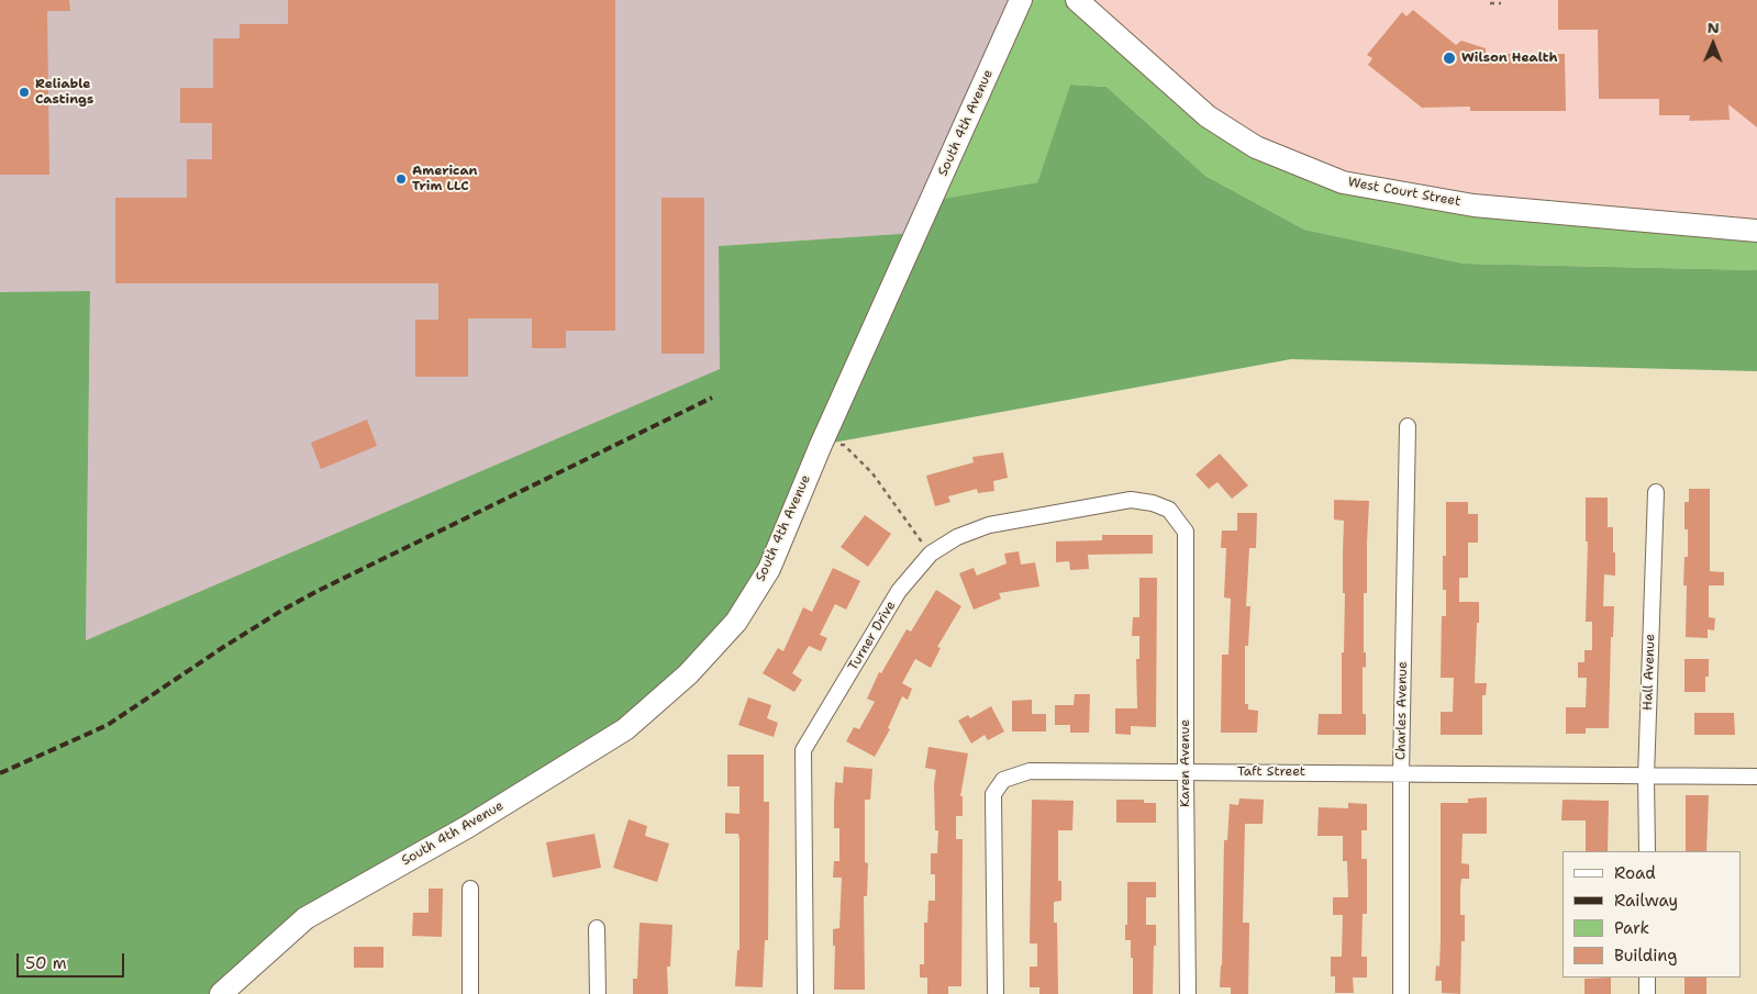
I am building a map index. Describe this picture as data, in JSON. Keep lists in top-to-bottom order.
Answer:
{
  "streets": {
    "street": [
      "South 4th Avenue",
      "West Court Street",
      "Turner Drive",
      "Hall Avenue",
      "Charles Avenue",
      "Karen Avenue",
      "Taft Street"
    ]
  },
  "crossings": [
    ["Turner Drive", "Karen Avenue"],
    ["Hall Avenue", "Taft Street"],
    ["Charles Avenue", "Taft Street"],
    ["Karen Avenue", "Taft Street"]
  ],
  "places": ["Wilson Health", "Reliable Castings", "American Trim LLC"],
  "legend": [
    "Road",
    "Railway",
    "Park",
    "Building"
  ],
  "scale_bar": "50 m",
  "north": "top"
}
